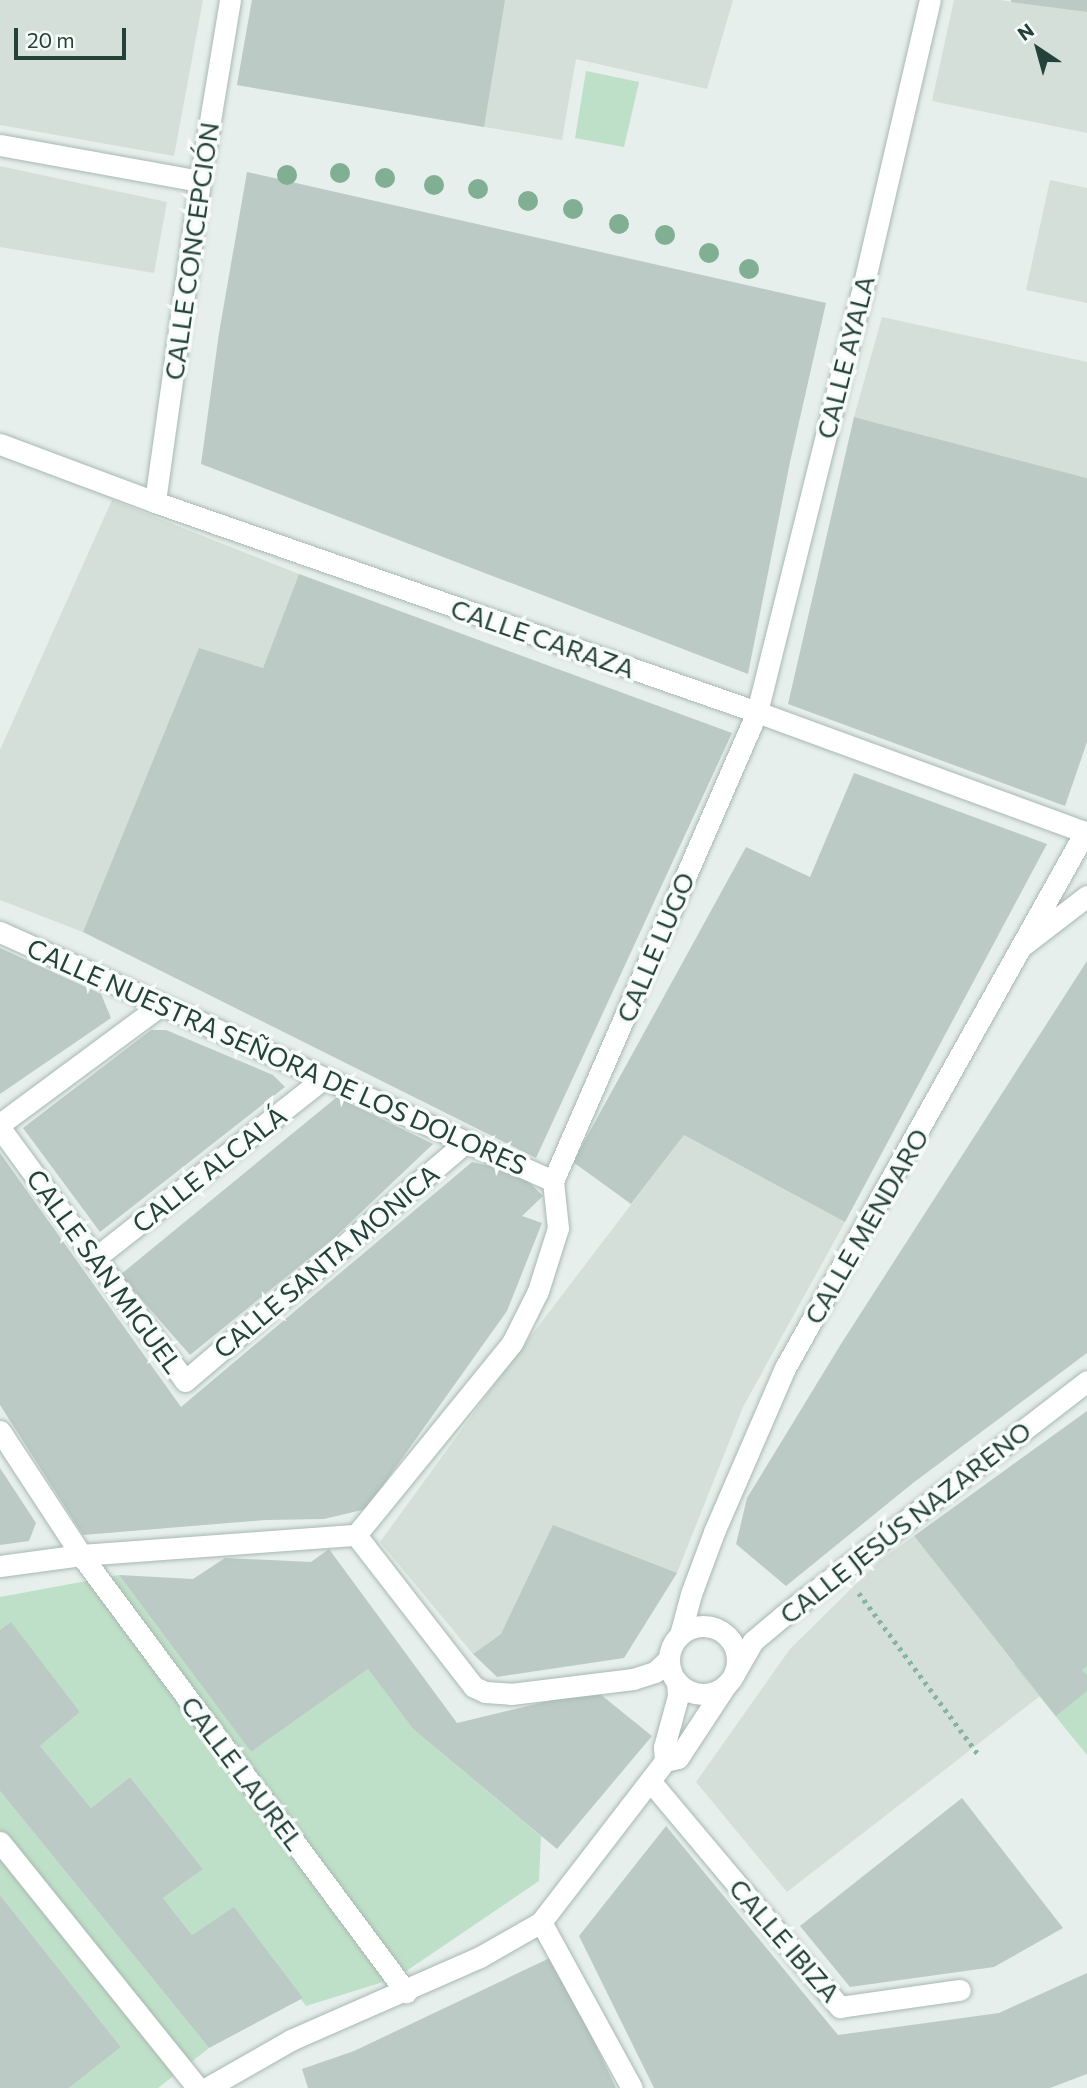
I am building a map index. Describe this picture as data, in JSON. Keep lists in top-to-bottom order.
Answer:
{
  "streets": {
    "street": [
      "CALLE CONCEPCIÓN",
      "CALLE AYALA",
      "CALLE CARAZA",
      "CALLE LUGO",
      "CALLE NUESTRA SEÑORA DE LOS DOLORES",
      "CALLE ALCALÁ",
      "CALLE MENDARO",
      "CALLE SANTA MONICA",
      "CALLE SAN MIGUEL",
      "CALLE JESÚS NAZARENO",
      "CALLE LAUREL",
      "CALLE IBIZA"
    ]
  },
  "crossings": [
    ["CALLE CONCEPCIÓN", "CALLE CARAZA"],
    ["CALLE AYALA", "CALLE CARAZA"],
    ["CALLE AYALA", "CALLE LUGO"],
    ["CALLE CARAZA", "CALLE LUGO"],
    ["CALLE CARAZA", "CALLE MENDARO"],
    ["CALLE LUGO", "CALLE NUESTRA SEÑORA DE LOS DOLORES"],
    ["CALLE NUESTRA SEÑORA DE LOS DOLORES", "CALLE ALCALÁ"],
    ["CALLE NUESTRA SEÑORA DE LOS DOLORES", "CALLE SANTA MONICA"],
    ["CALLE ALCALÁ", "CALLE SAN MIGUEL"],
    ["CALLE MENDARO", "CALLE JESÚS NAZARENO"],
    ["CALLE SANTA MONICA", "CALLE SAN MIGUEL"]
  ],
  "scale_bar": "20 m",
  "north": "top left"
}
